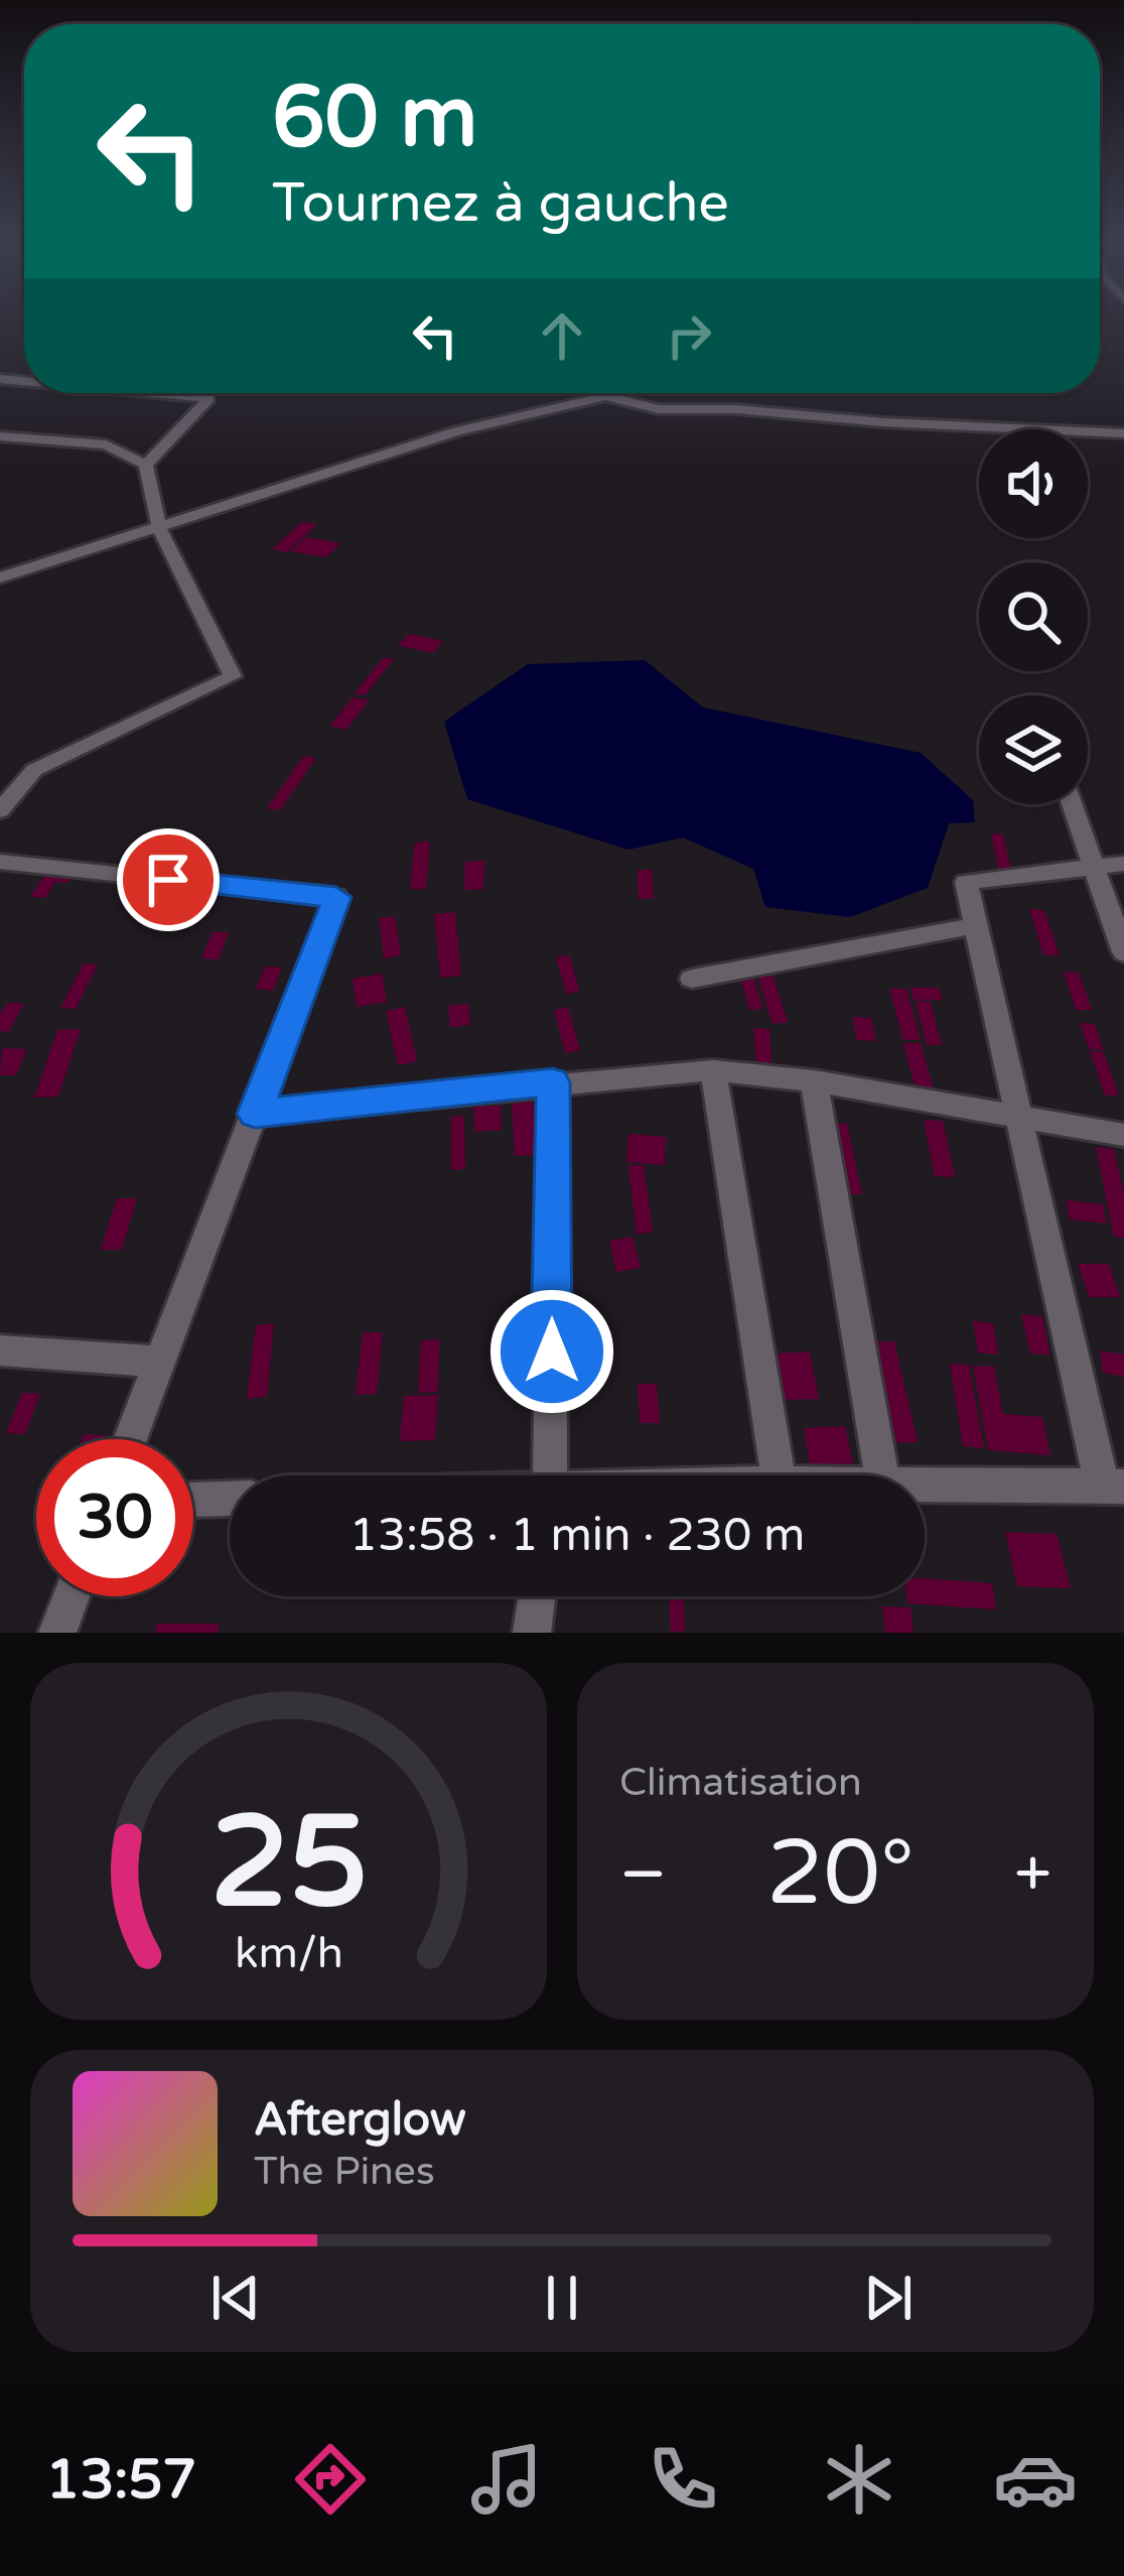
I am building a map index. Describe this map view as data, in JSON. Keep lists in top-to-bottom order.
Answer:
{
  "page": {
    "turn": ["60 m", "Tournez à gauche"],
    "limit": "30",
    "trip": "13:58 · 1 min · 230 m",
    "tile": "Climatisation",
    "heat": ["−", "20°", "+"],
    "song": ["Afterglow", "The Pines"],
    "tabs": "13:57",
    "gauge": ["25", "km/h"]
  }
}
